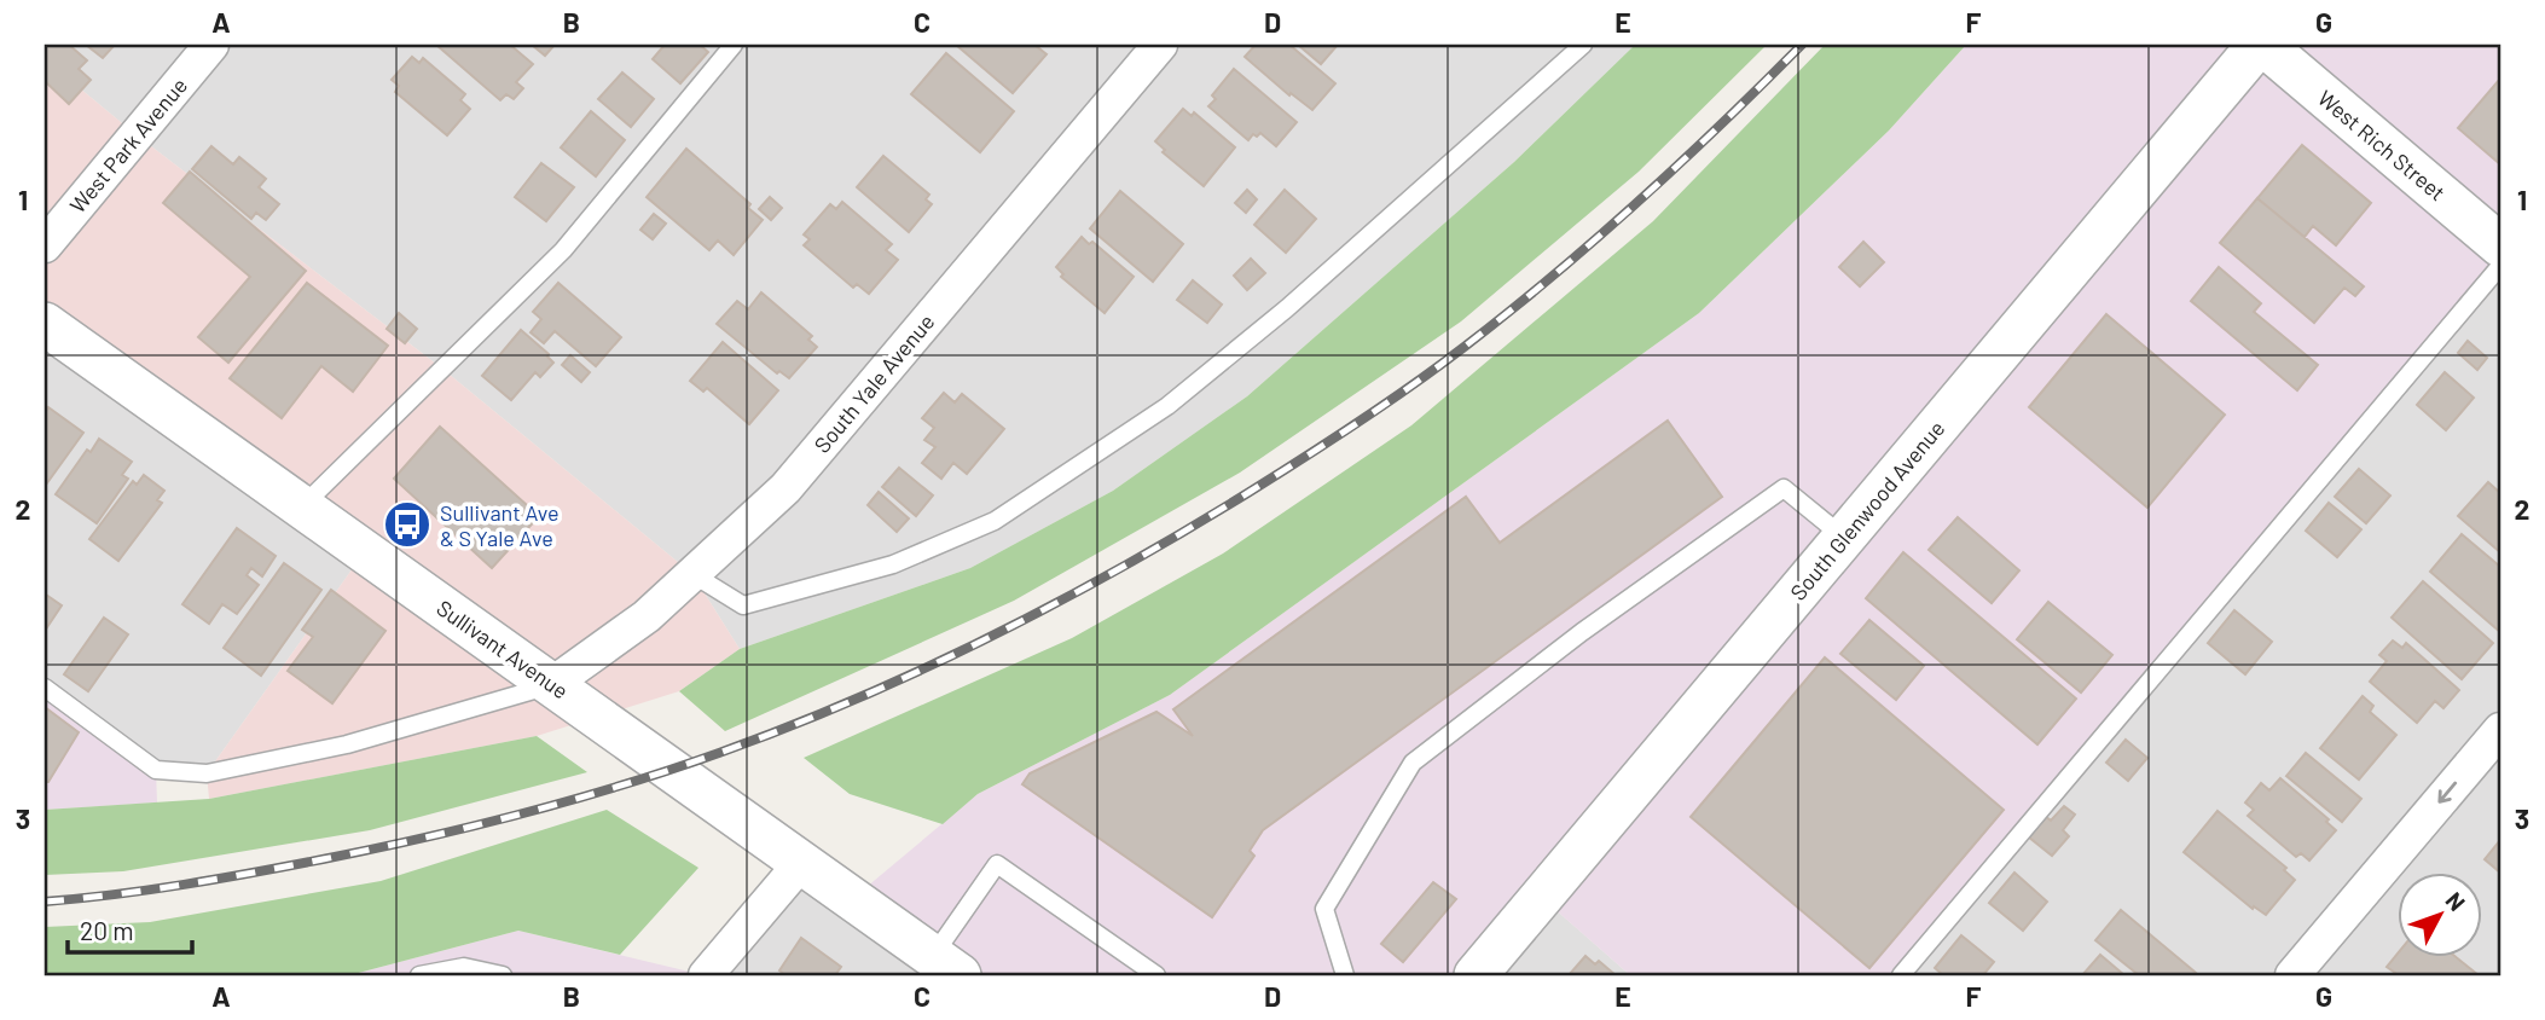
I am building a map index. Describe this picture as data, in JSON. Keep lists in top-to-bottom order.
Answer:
{
  "streets": {
    "street": [
      "West Park Avenue",
      "West Rich Street",
      "South Yale Avenue",
      "South Glenwood Avenue",
      "Sullivant Avenue"
    ]
  },
  "crossings": [
    ["West Rich Street", "South Glenwood Avenue"],
    ["South Yale Avenue", "Sullivant Avenue"]
  ],
  "places": {
    "bus stop": ["Sullivant Ave & S Yale Ave"]
  },
  "scale_bar": "20 m",
  "north": "top right",
  "grid": {
    "columns": [
      "A",
      "B",
      "C",
      "D",
      "E",
      "F",
      "G"
    ],
    "rows": ["1", "2", "3"]
  }
}
